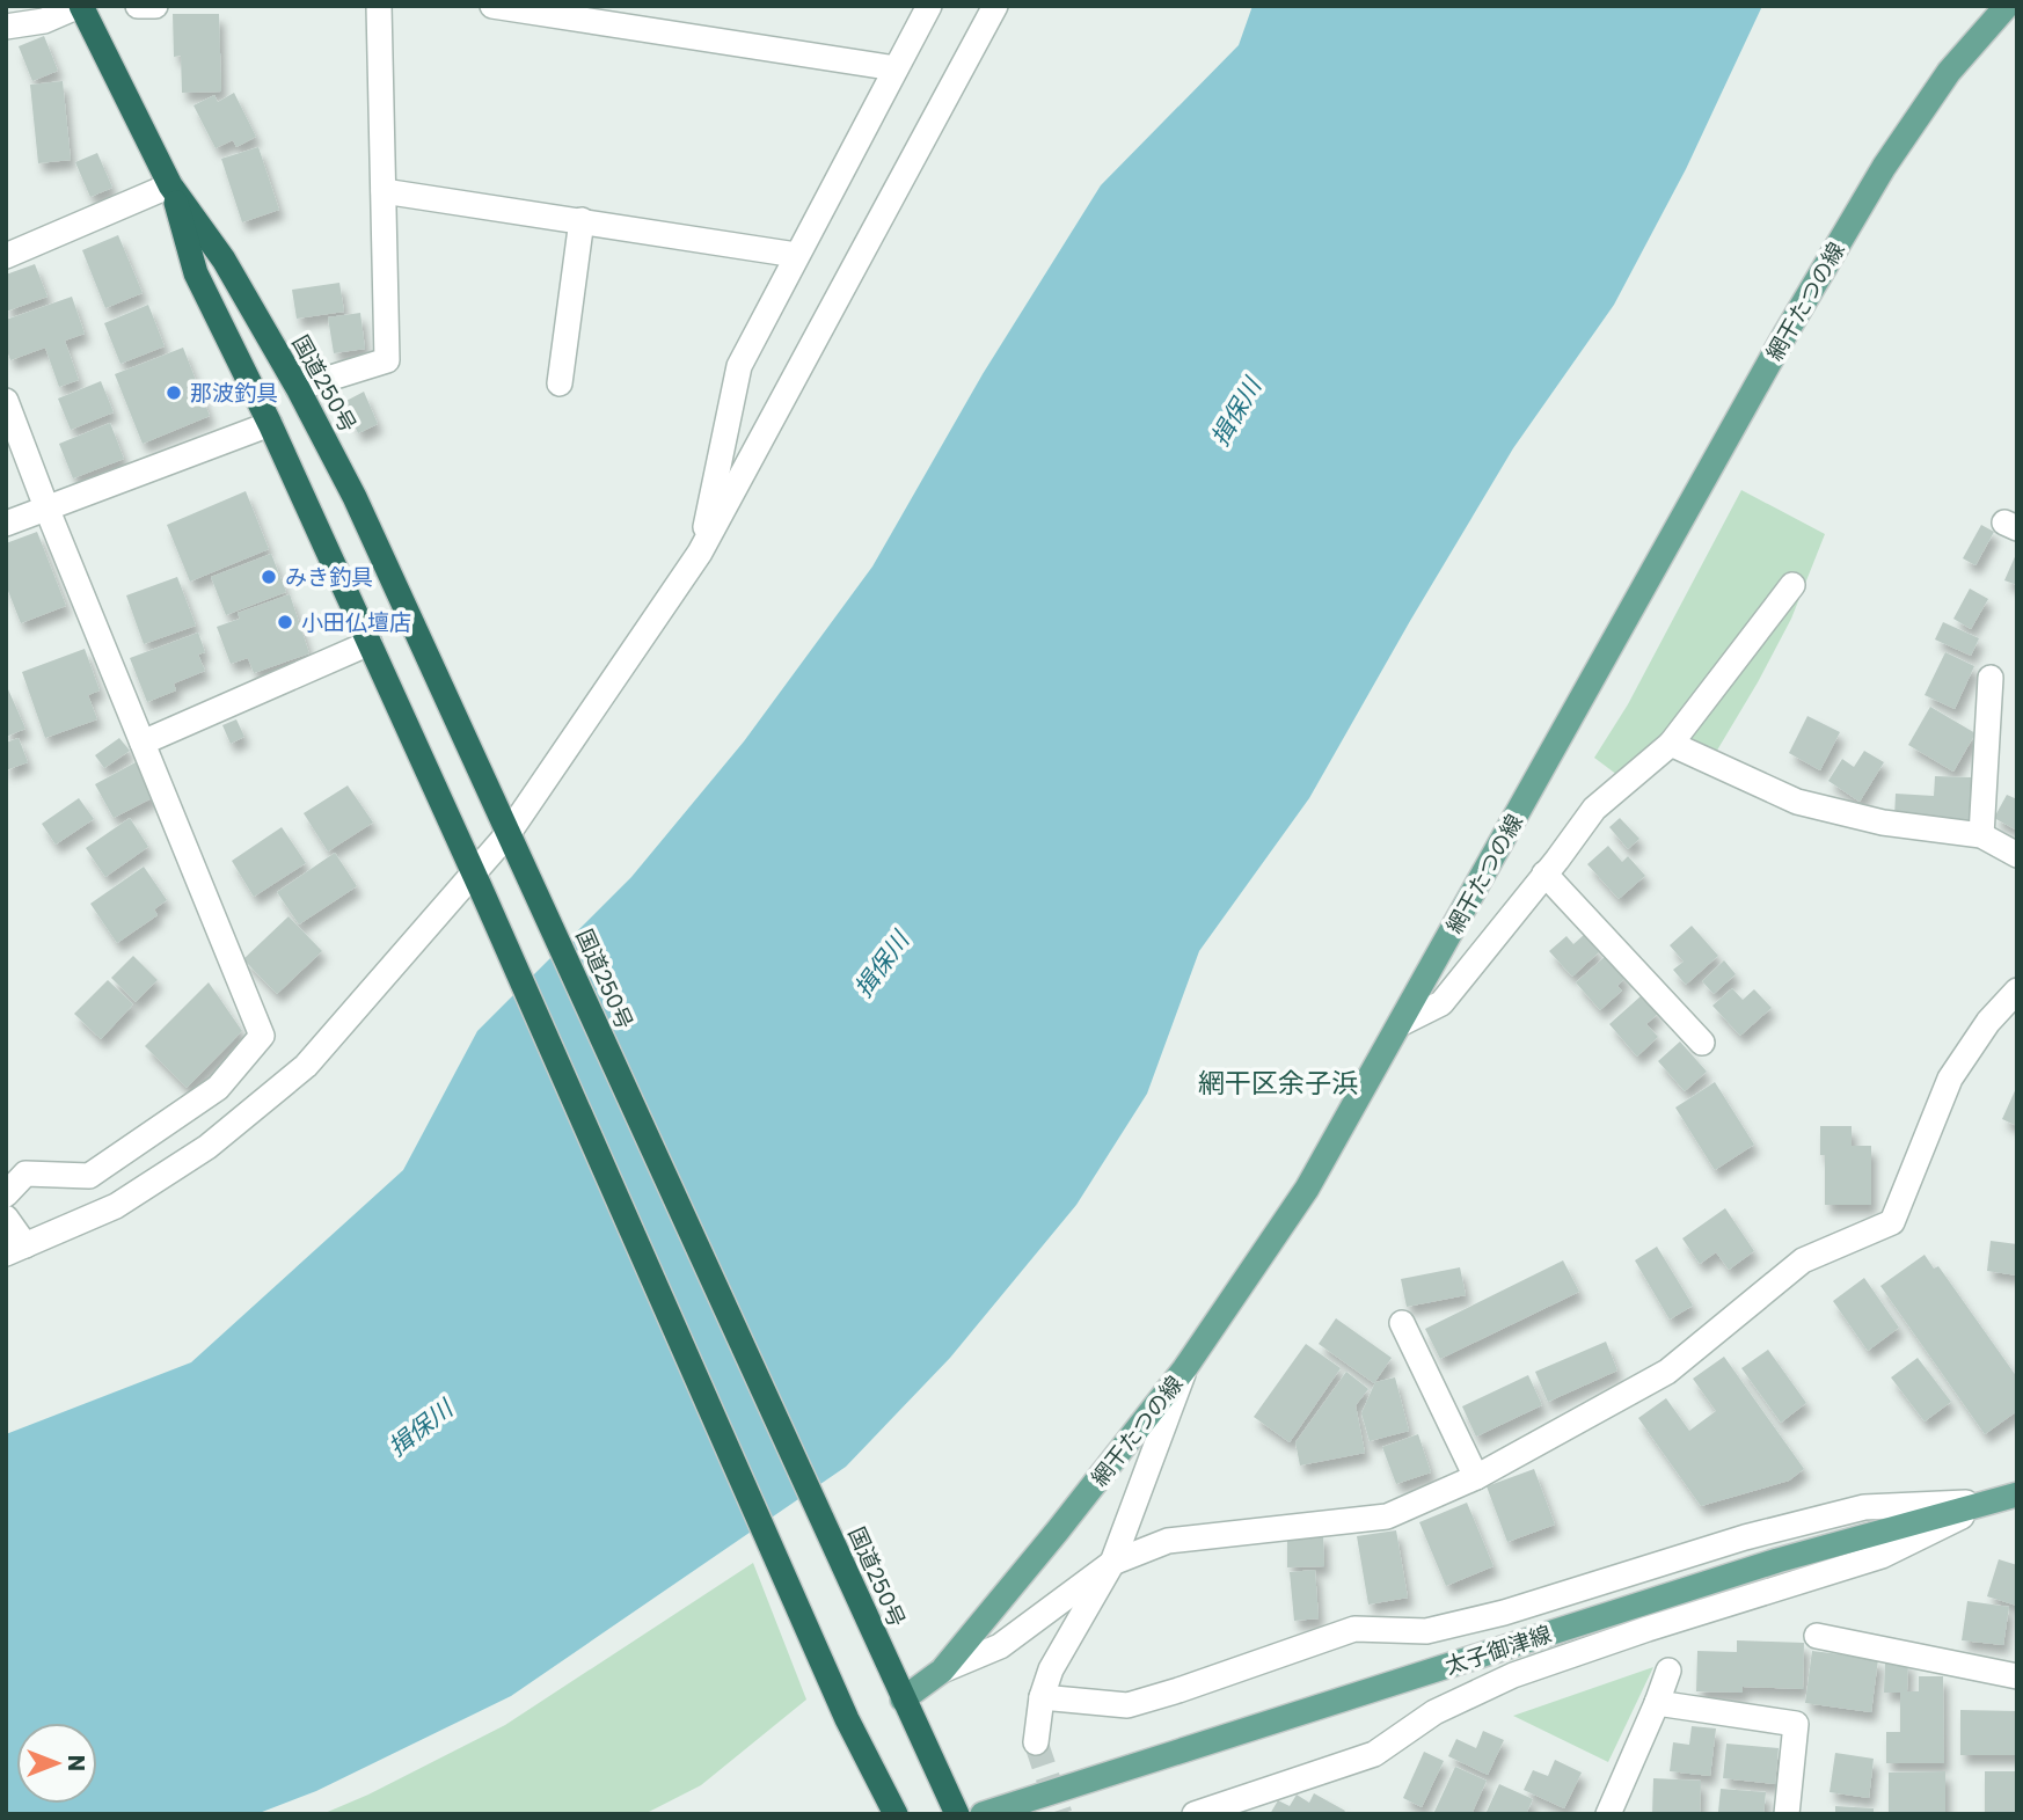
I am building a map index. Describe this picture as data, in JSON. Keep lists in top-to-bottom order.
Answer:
{
  "streets": {
    "highway": ["国道250号"],
    "main road": ["網干たつの線", "太子御津線"]
  },
  "crossings": [
    ["網干たつの線", "国道250号"]
  ],
  "districts": ["網干区余子浜"],
  "water": ["揖保川"],
  "places": ["那波釣具", "みき釣具", "小田仏壇店"],
  "north": "right"
}
